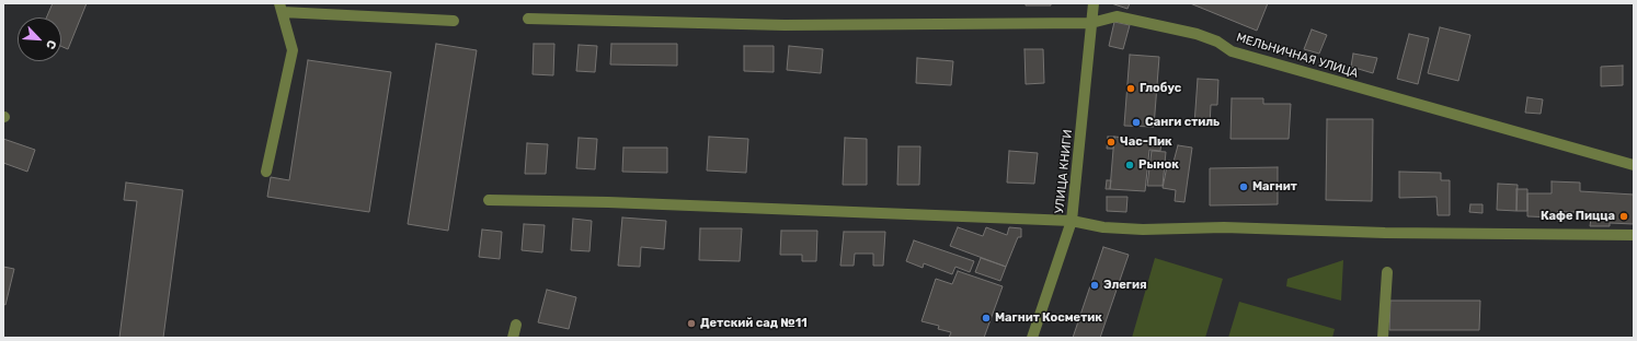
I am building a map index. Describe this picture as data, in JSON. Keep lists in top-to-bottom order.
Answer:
{
  "streets": {
    "street": ["МЕЛЬНИЧНАЯ УЛИЦА", "УЛИЦА КНИГИ"]
  },
  "crossings": [
    ["МЕЛЬНИЧНАЯ УЛИЦА", "УЛИЦА КНИГИ"]
  ],
  "places": [
    "Глобус",
    "Санги стиль",
    "Час-Пик",
    "Рынок",
    "Магнит",
    "Кафе Пицца",
    "Элегия",
    "Магнит Косметик",
    "Детский сад №11"
  ],
  "north": "bottom right"
}
